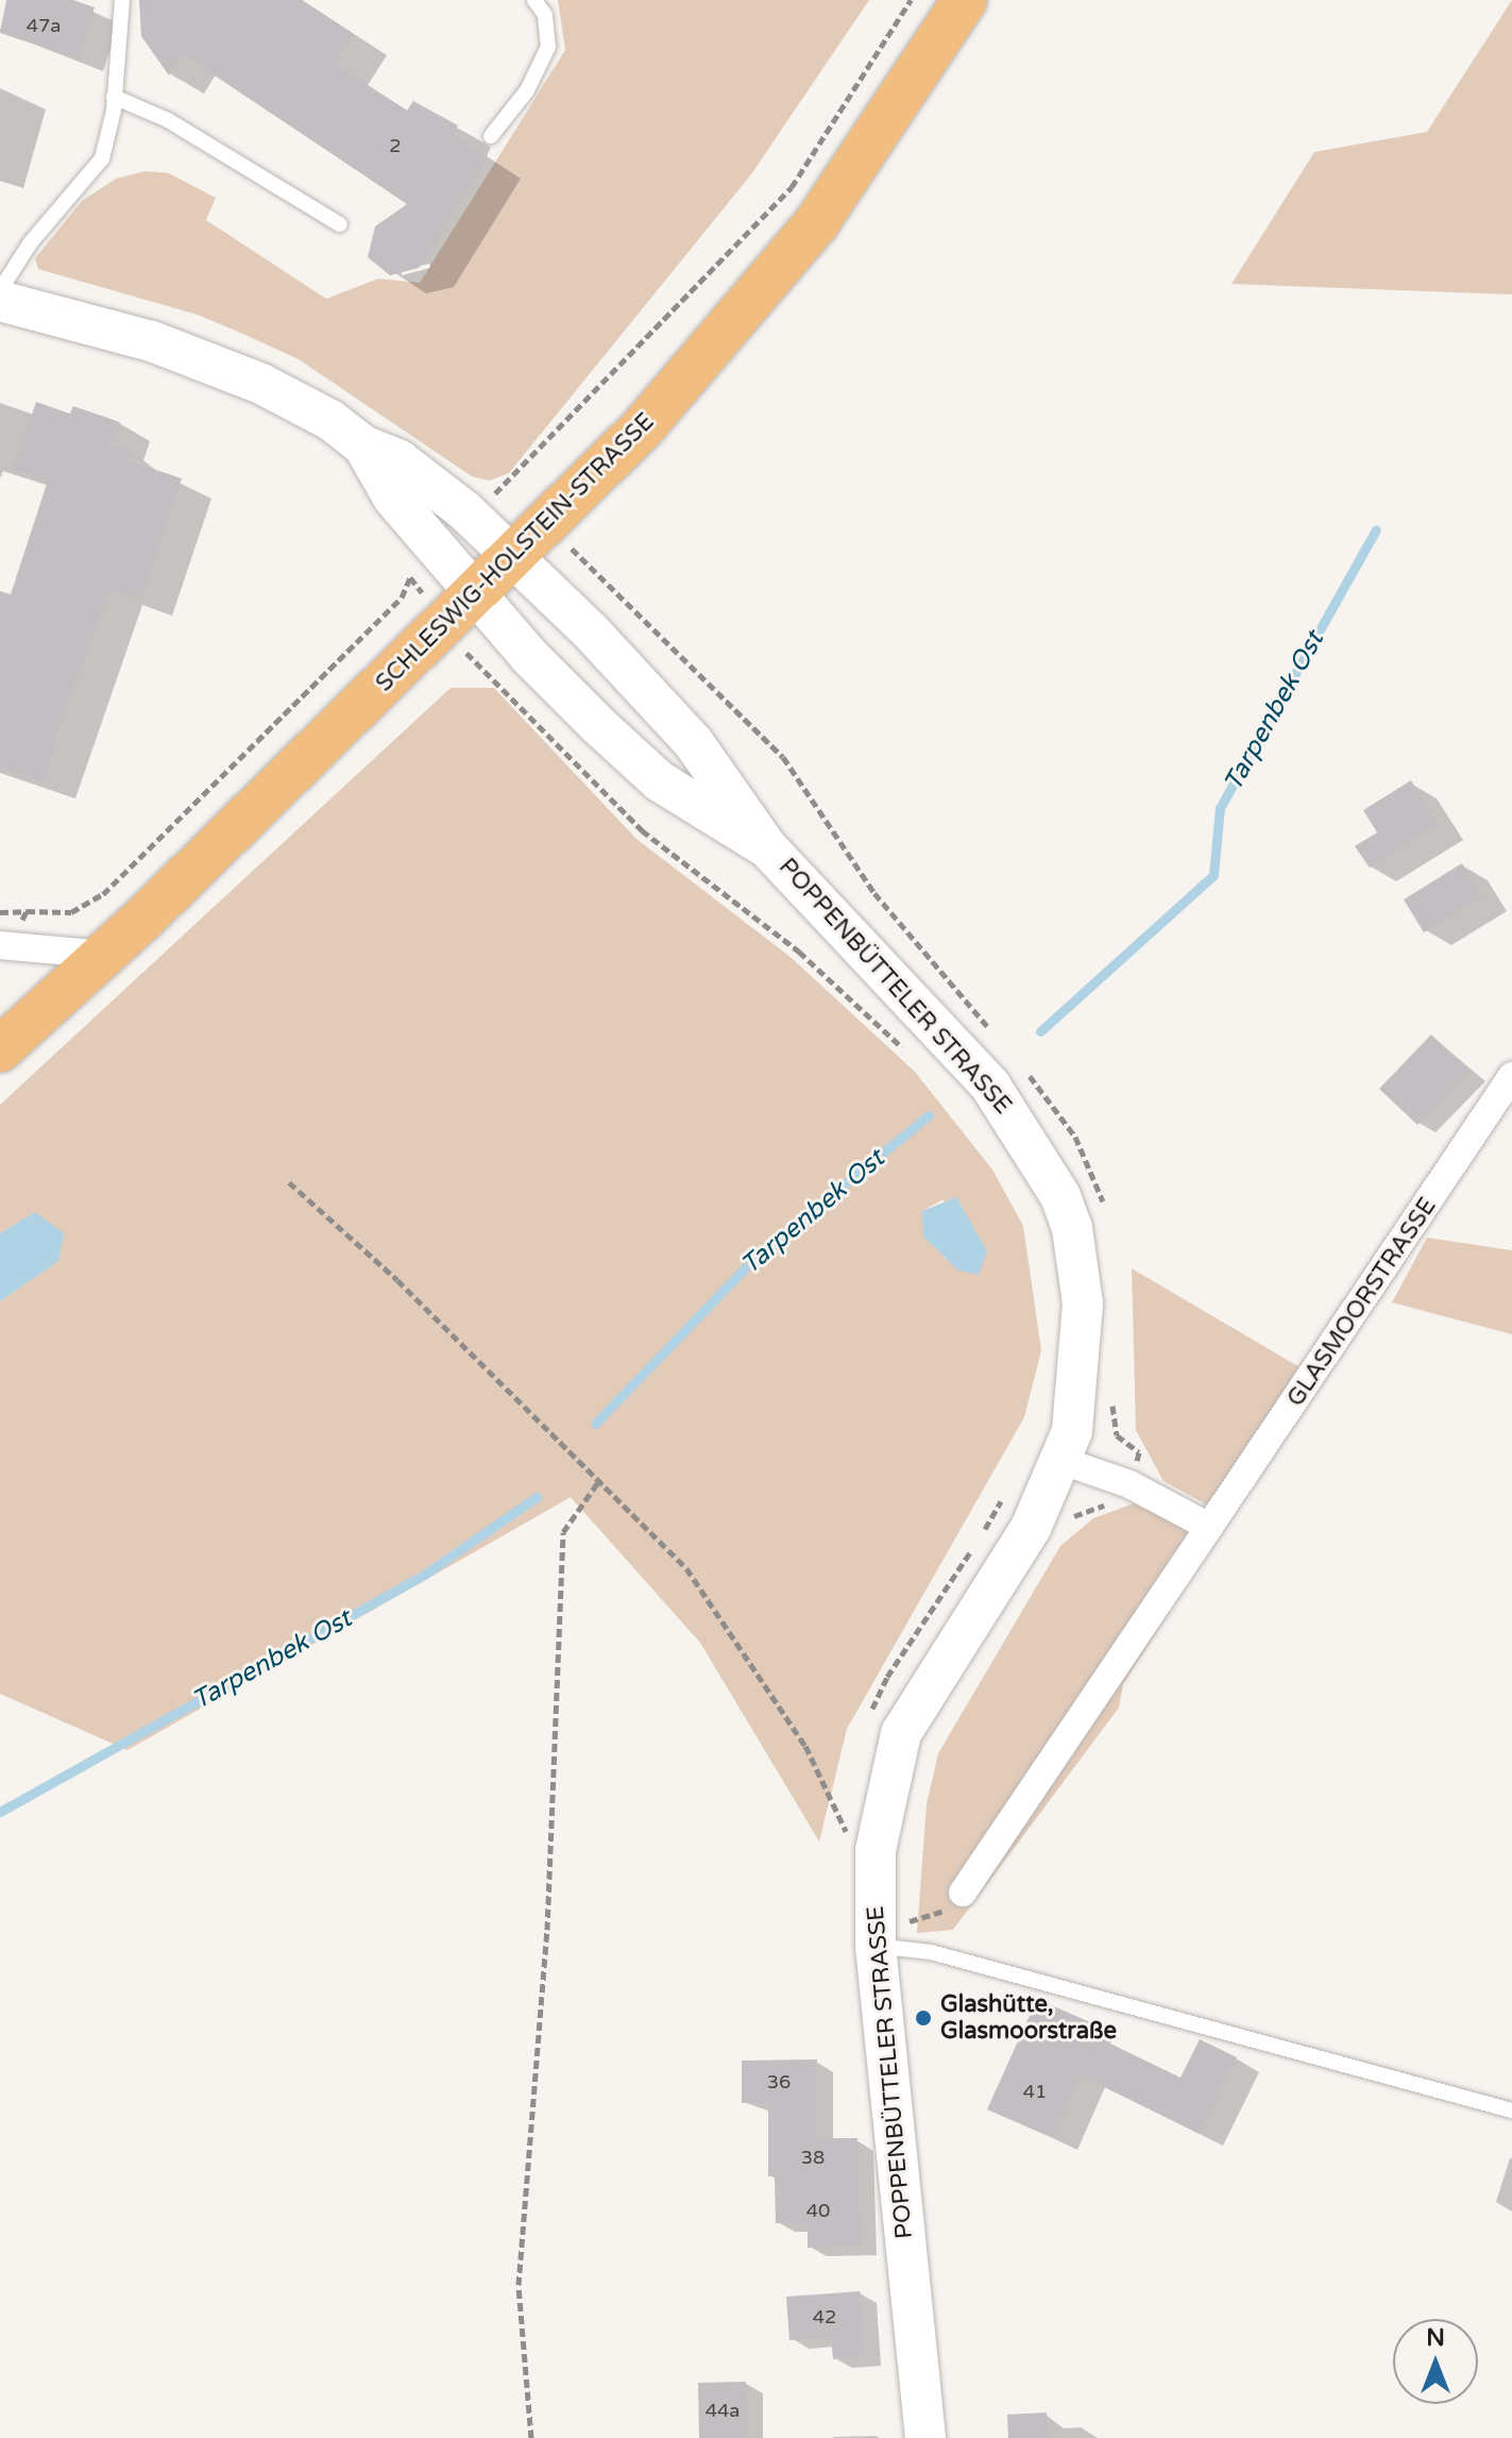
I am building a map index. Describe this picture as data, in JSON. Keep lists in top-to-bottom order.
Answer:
{
  "streets": {
    "main road": ["SCHLESWIG-HOLSTEIN-STRASSE", "POPPENBÜTTELER STRASSE"],
    "street": ["GLASMOORSTRASSE"]
  },
  "crossings": [
    ["SCHLESWIG-HOLSTEIN-STRASSE", "POPPENBÜTTELER STRASSE"]
  ],
  "water": ["Tarpenbek Ost"],
  "places": ["Glashütte, Glasmoorstraße"],
  "house_numbers": [
    "47a",
    "2",
    "36",
    "41",
    "38",
    "40",
    "42",
    "44a"
  ],
  "north": "top"
}
